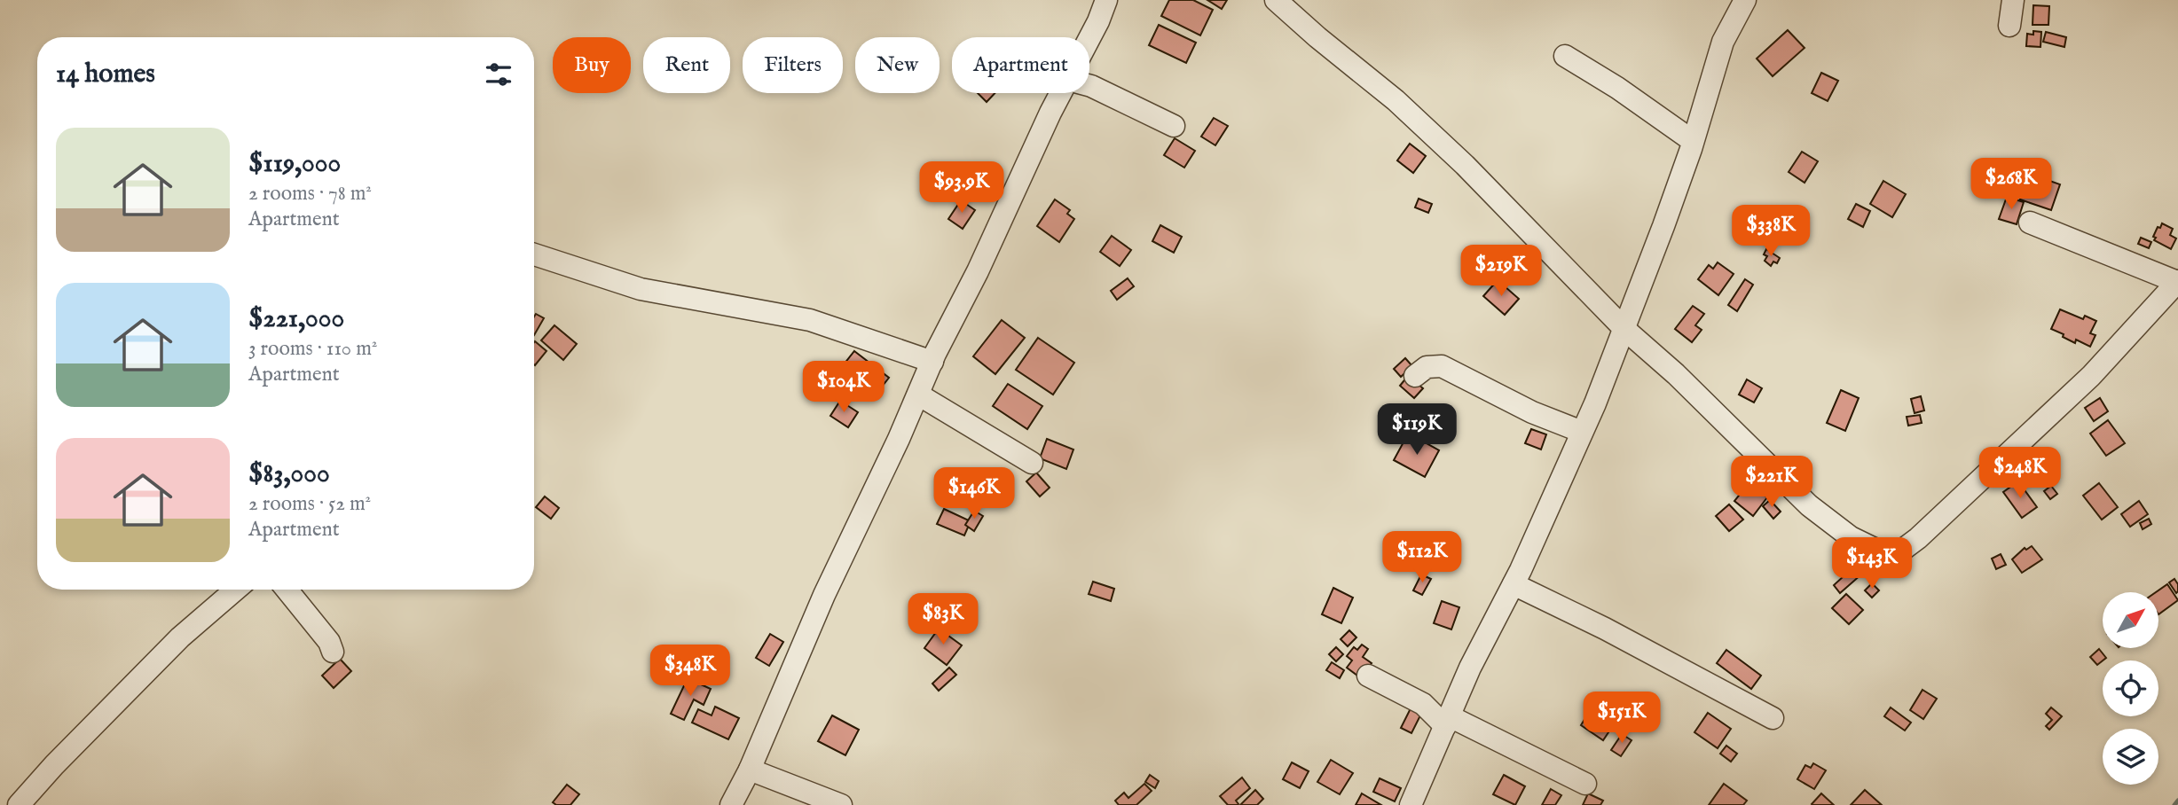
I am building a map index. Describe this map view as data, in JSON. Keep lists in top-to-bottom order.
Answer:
{
  "north": "top right",
  "page": {
    "chip": [
      "Buy",
      "Rent",
      "Filters",
      "New",
      "Apartment"
    ],
    "heading": "14 homes",
    "list": [
      {
        "name": "$119,000",
        "note": "2 rooms · 78 m² · Apartment"
      },
      {
        "name": "$221,000",
        "note": "3 rooms · 110 m² · Apartment"
      },
      {
        "name": "$83,000",
        "note": "2 rooms · 52 m² · Apartment"
      }
    ],
    "price": [
      "$268K",
      "$93.9K",
      "$338K",
      "$219K",
      "$104K",
      "$119K",
      "$248K",
      "$221K",
      "$146K",
      "$112K",
      "$143K",
      "$83K",
      "$348K",
      "$151K"
    ]
  }
}
